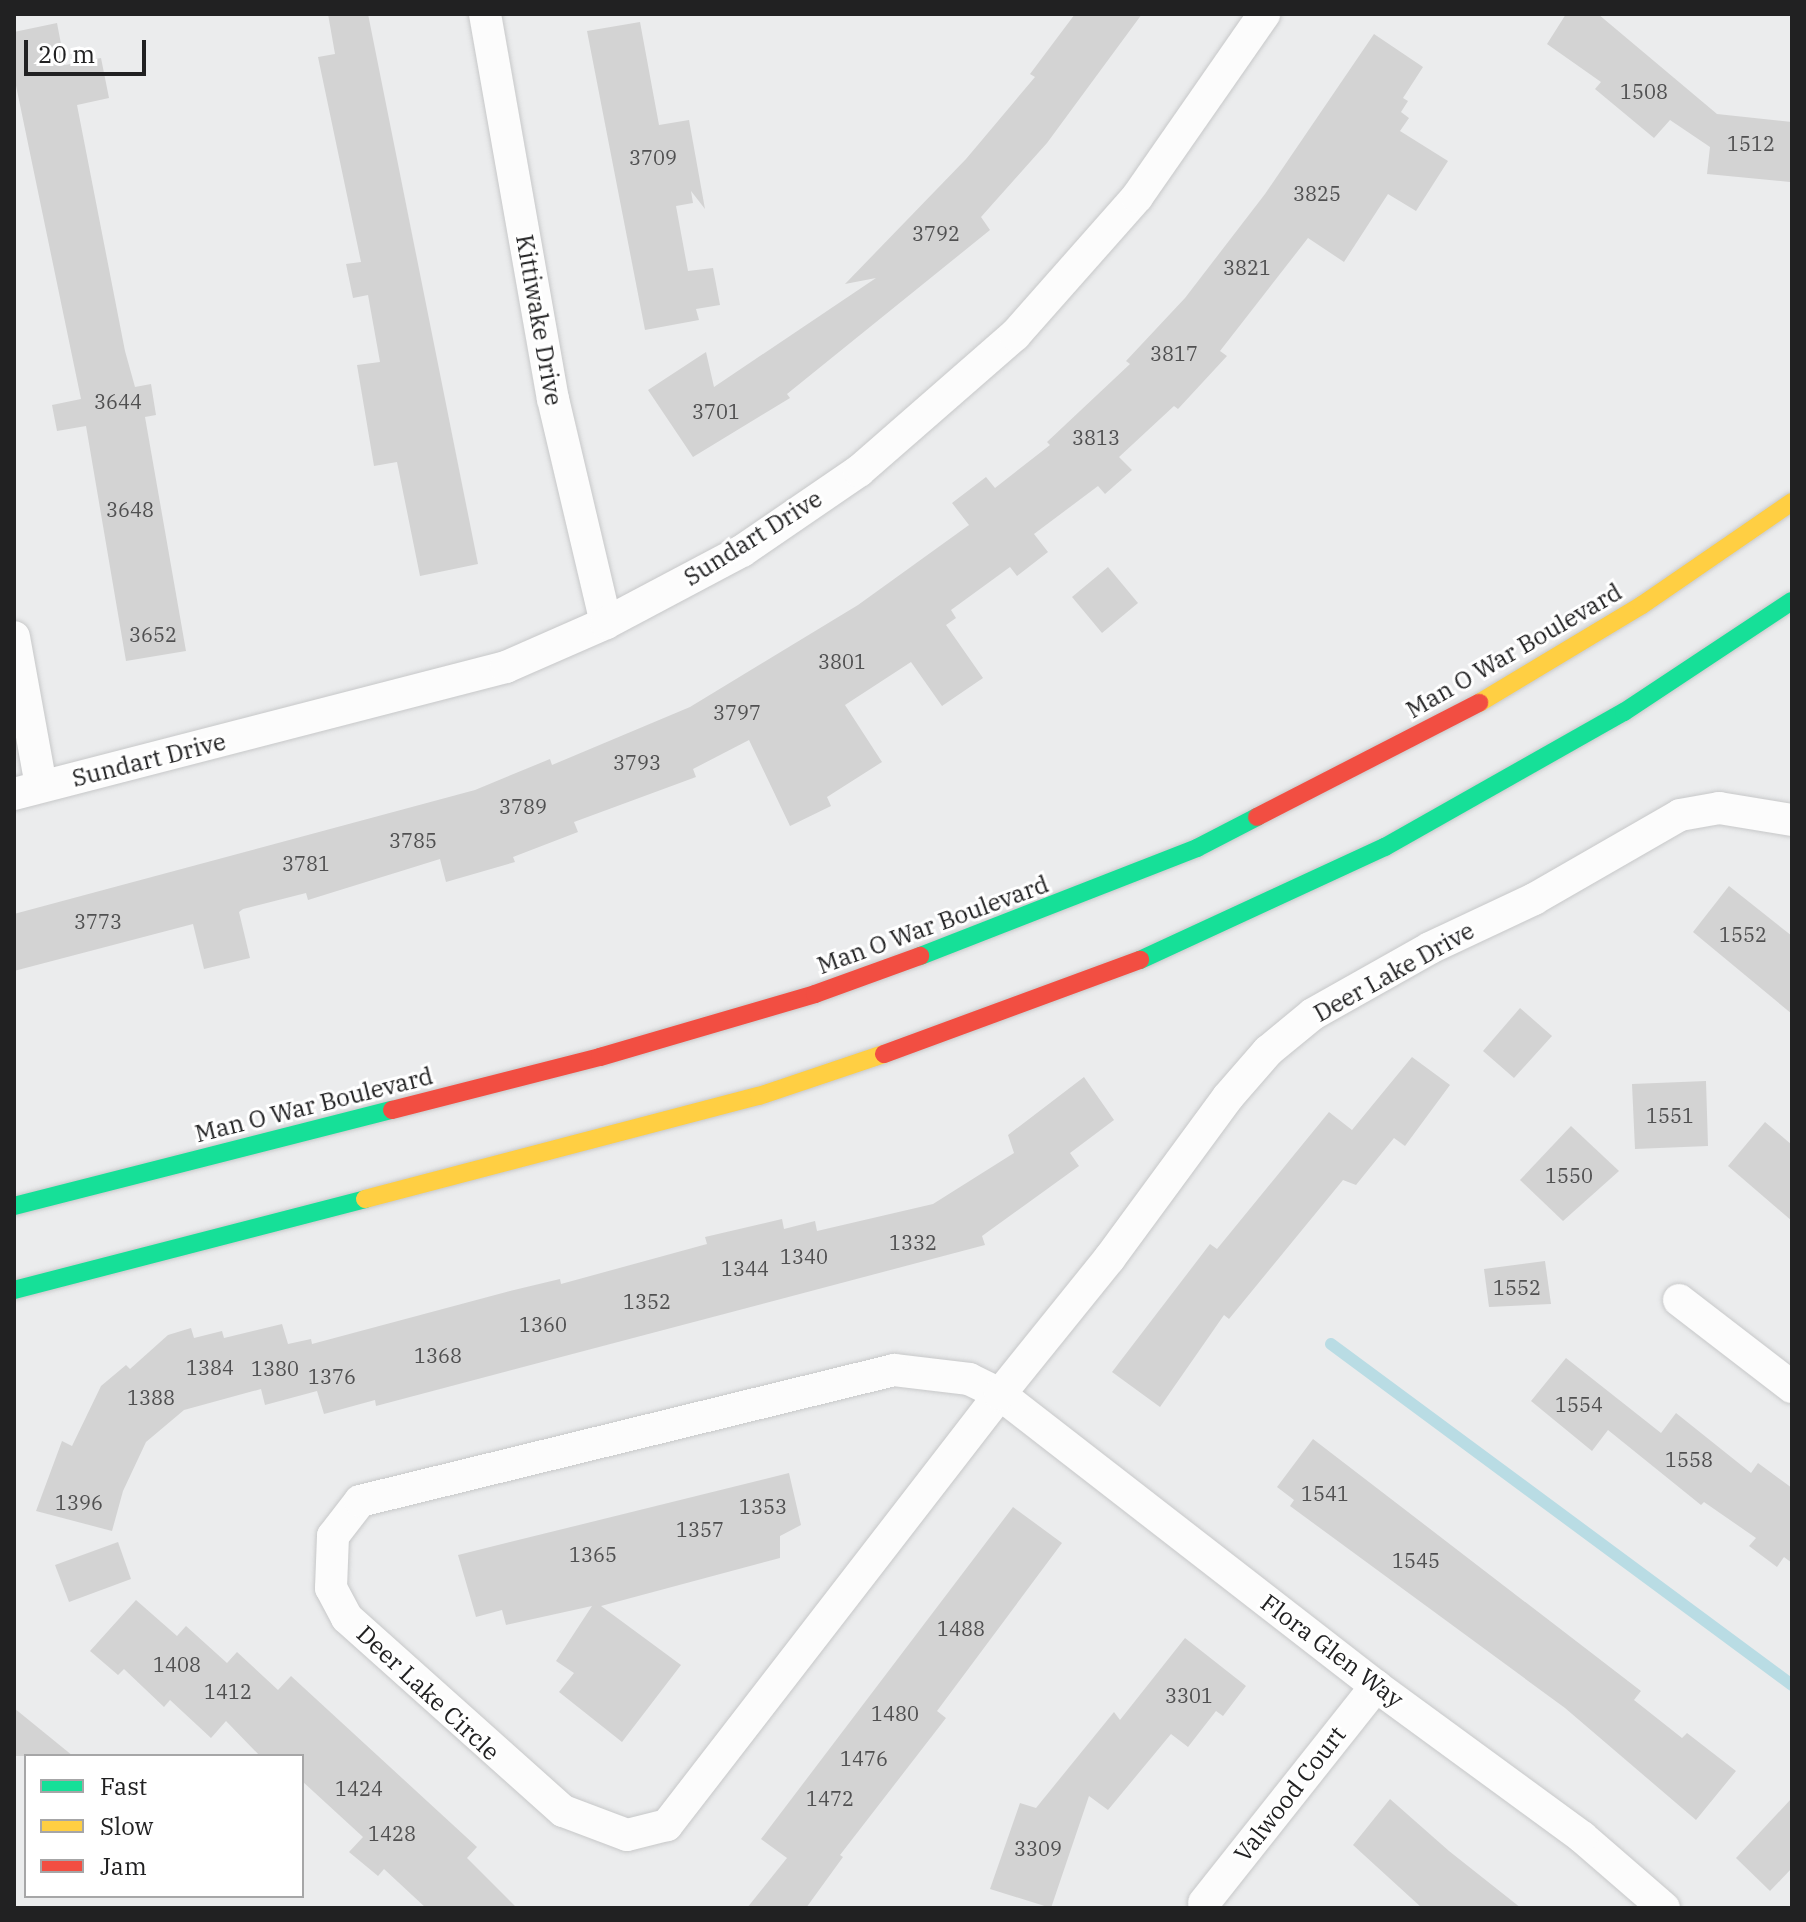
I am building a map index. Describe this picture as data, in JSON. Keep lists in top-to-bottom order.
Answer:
{
  "streets": {
    "main road": ["Man O War Boulevard"],
    "street": [
      "Kittiwake Drive",
      "Sundart Drive",
      "Deer Lake Drive",
      "Flora Glen Way",
      "Deer Lake Circle",
      "Valwood Court"
    ]
  },
  "crossings": [
    ["Kittiwake Drive", "Sundart Drive"],
    ["Deer Lake Drive", "Flora Glen Way"],
    ["Deer Lake Drive", "Deer Lake Circle"],
    ["Flora Glen Way", "Deer Lake Circle"],
    ["Flora Glen Way", "Valwood Court"]
  ],
  "house_numbers": [
    "1508",
    "1512",
    "3709",
    "3825",
    "3792",
    "3821",
    "3817",
    "3644",
    "3701",
    "3813",
    "3648",
    "3652",
    "3801",
    "3797",
    "3793",
    "3789",
    "3785",
    "3781",
    "3773",
    "1552",
    "1551",
    "1550",
    "1332",
    "1340",
    "1344",
    "1552",
    "1352",
    "1360",
    "1368",
    "1384",
    "1380",
    "1376",
    "1388",
    "1554",
    "1558",
    "1541",
    "1396",
    "1353",
    "1357",
    "1365",
    "1545",
    "1488",
    "1408",
    "1412",
    "3301",
    "1480",
    "1476",
    "1424",
    "1472",
    "1428",
    "3309"
  ],
  "legend": ["Fast", "Slow", "Jam"],
  "scale_bar": "20 m"
}
